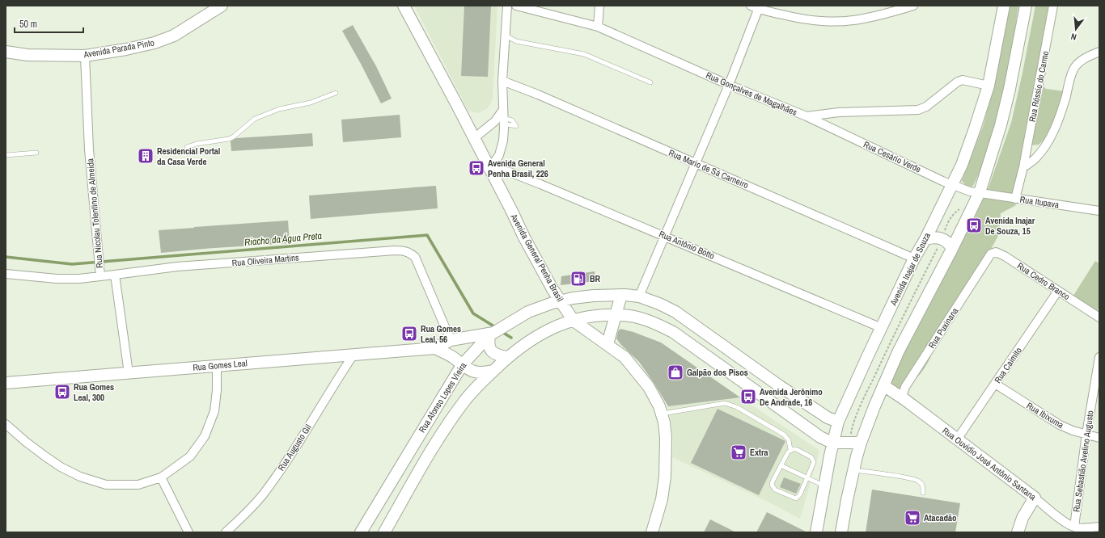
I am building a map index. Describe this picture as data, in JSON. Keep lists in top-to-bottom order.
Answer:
{
  "streets": {
    "main road": [
      "Avenida Parada Pinto",
      "Avenida General Penha Brasil",
      "Avenida Inajar de Souza",
      "Rua Gomes Leal",
      "Rua Afonso Lopes Vieira",
      "Rua Ouvidio José Antônio Santana"
    ],
    "street": [
      "Rua Róssio do Carmo",
      "Rua Gonçalves de Magalhães",
      "Rua Cesário Verde",
      "Rua Mario de Sá Carneiro",
      "Rua Itupava",
      "Rua Nicolau Tolentino de Almeida",
      "Rua Antônio Botto",
      "Rua Oliveira Martins",
      "Rua Cedro Branco",
      "Rua Puxinana",
      "Rua Caimito",
      "Rua Ibixuma",
      "Rua Augusto Gil",
      "Rua Sebastião Avelino Augusto"
    ]
  },
  "crossings": [
    ["Avenida Parada Pinto", "Rua Nicolau Tolentino de Almeida"],
    ["Rua Róssio do Carmo", "Rua Itupava"],
    ["Rua Gonçalves de Magalhães", "Rua Cesário Verde"],
    ["Rua Gonçalves de Magalhães", "Avenida Inajar de Souza"],
    ["Rua Cesário Verde", "Rua Itupava"],
    ["Rua Cesário Verde", "Avenida Inajar de Souza"],
    ["Rua Mario de Sá Carneiro", "Avenida Inajar de Souza"],
    ["Rua Nicolau Tolentino de Almeida", "Rua Oliveira Martins"],
    ["Rua Nicolau Tolentino de Almeida", "Rua Gomes Leal"],
    ["Rua Antônio Botto", "Avenida General Penha Brasil"],
    ["Rua Antônio Botto", "Avenida Inajar de Souza"],
    ["Avenida General Penha Brasil", "Rua Afonso Lopes Vieira"],
    ["Rua Oliveira Martins", "Rua Gomes Leal"],
    ["Avenida Inajar de Souza", "Rua Afonso Lopes Vieira"],
    ["Rua Cedro Branco", "Rua Puxinana"],
    ["Rua Cedro Branco", "Rua Caimito"],
    ["Rua Puxinana", "Rua Ouvidio José Antônio Santana"],
    ["Rua Gomes Leal", "Rua Afonso Lopes Vieira"],
    ["Rua Gomes Leal", "Rua Augusto Gil"],
    ["Rua Caimito", "Rua Ibixuma"],
    ["Rua Caimito", "Rua Ouvidio José Antônio Santana"],
    ["Rua Ibixuma", "Rua Sebastião Avelino Augusto"],
    ["Rua Sebastião Avelino Augusto", "Rua Ouvidio José Antônio Santana"]
  ],
  "water": ["Riacho da Água Preta"],
  "places": {
    "building": ["Residencial Portal da Casa Verde"],
    "bus stop": [
      "Avenida General Penha Brasil, 226",
      "Avenida Inajar De Souza, 15",
      "Rua Gomes Leal, 56",
      "Rua Gomes Leal, 300",
      "Avenida Jerônimo De Andrade, 16"
    ],
    "fuel station": ["BR"],
    "shop": ["Galpão dos Pisos"],
    "supermarket": ["Extra", "Atacadão"]
  },
  "scale_bar": "50 m",
  "north": "bottom"
}
